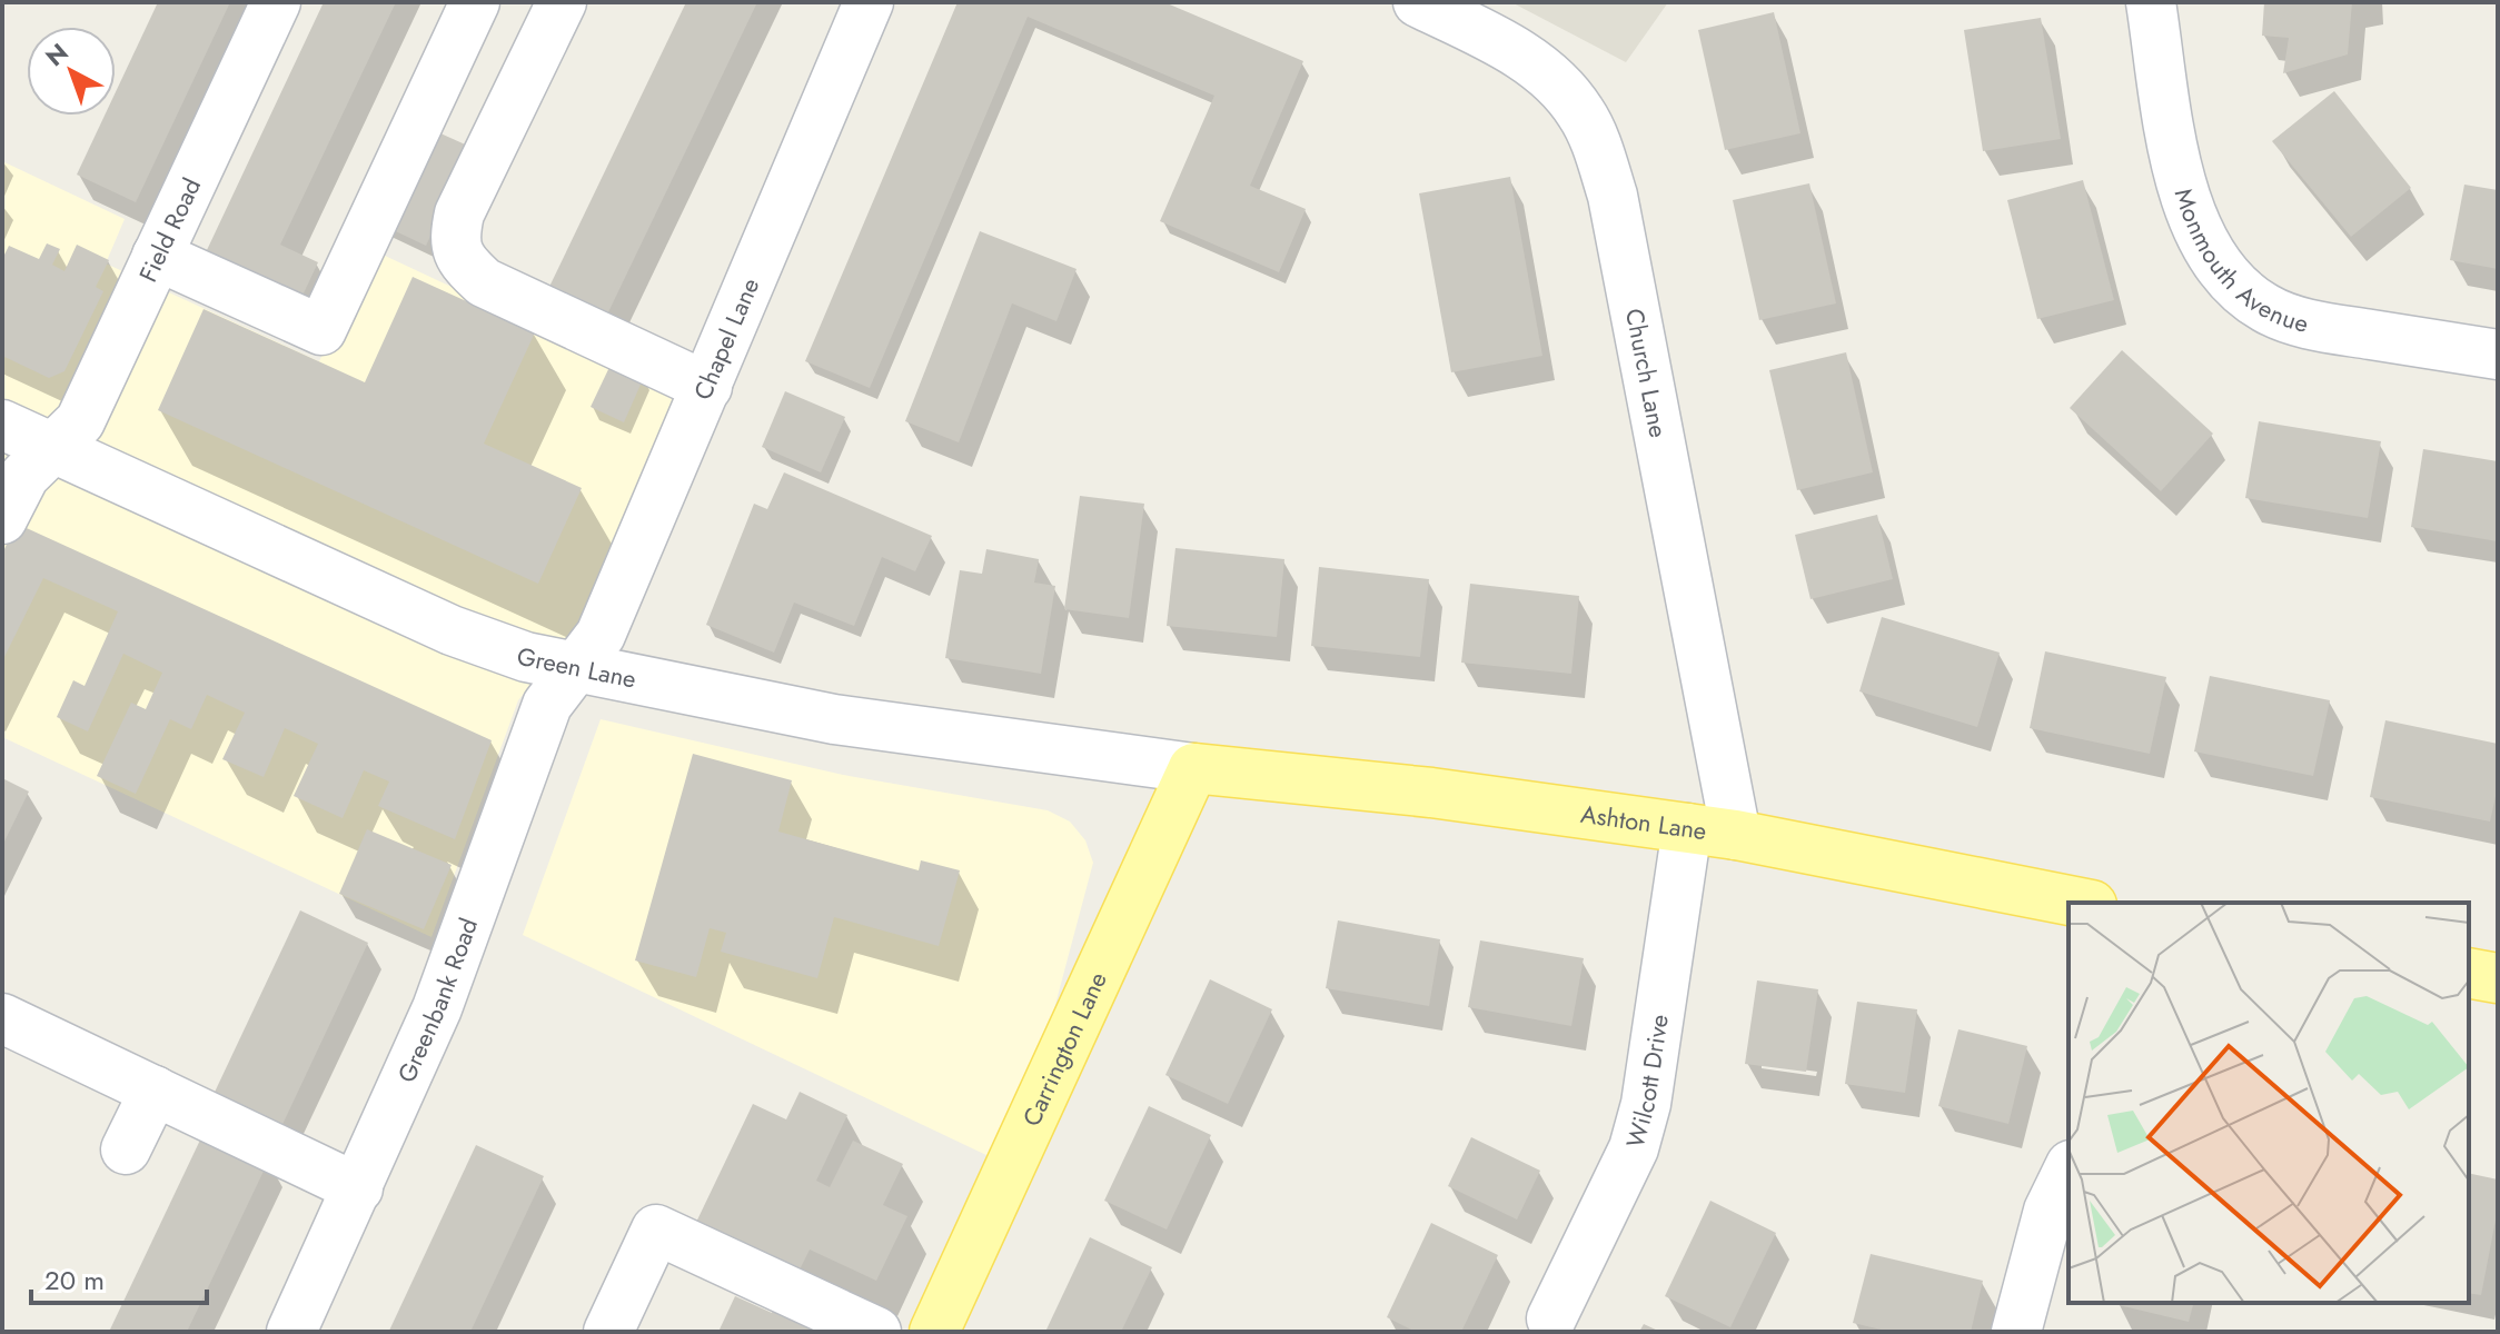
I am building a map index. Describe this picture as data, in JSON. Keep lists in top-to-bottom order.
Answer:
{
  "streets": {
    "main road": ["Ashton Lane", "Carrington Lane"],
    "street": [
      "Field Road",
      "Monmouth Avenue",
      "Chapel Lane",
      "Church Lane",
      "Green Lane",
      "Greenbank Road",
      "Wilcott Drive"
    ]
  },
  "crossings": [
    ["Field Road", "Green Lane"],
    ["Chapel Lane", "Green Lane"],
    ["Chapel Lane", "Greenbank Road"],
    ["Church Lane", "Ashton Lane"],
    ["Green Lane", "Ashton Lane"],
    ["Green Lane", "Greenbank Road"],
    ["Green Lane", "Carrington Lane"],
    ["Ashton Lane", "Carrington Lane"],
    ["Ashton Lane", "Wilcott Drive"]
  ],
  "scale_bar": "20 m",
  "north": "top left"
}
